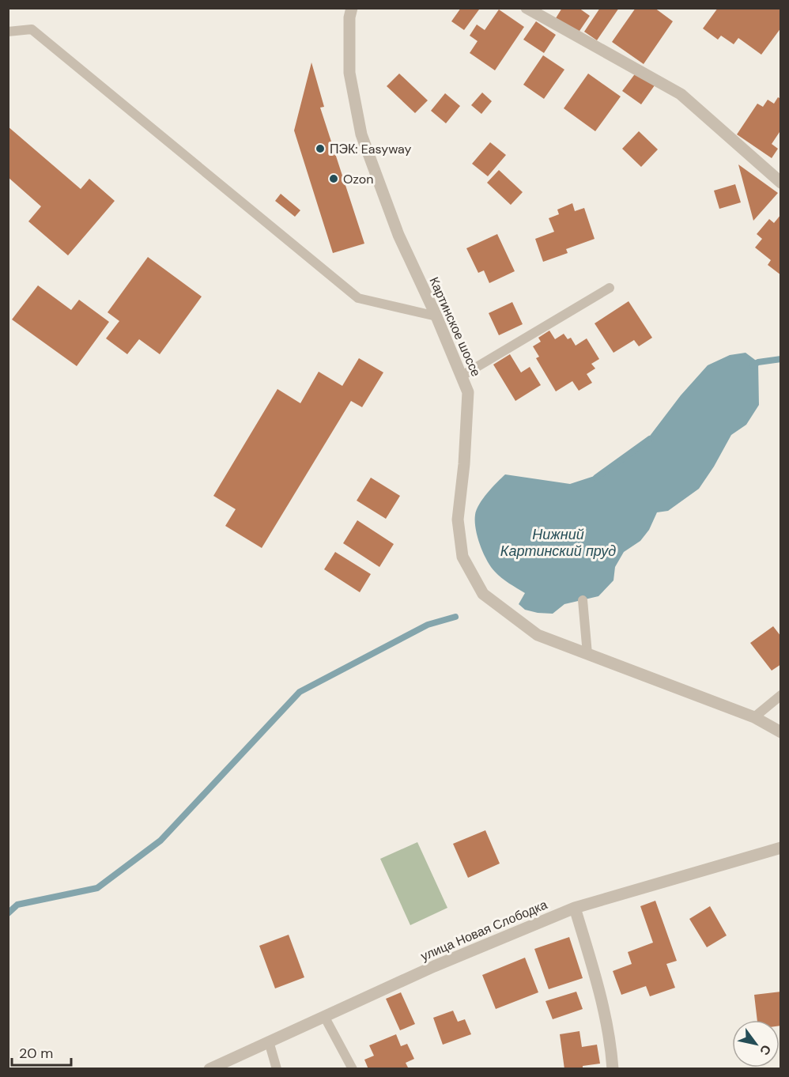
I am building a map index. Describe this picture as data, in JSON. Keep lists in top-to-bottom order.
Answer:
{
  "streets": {
    "street": ["Картинское шоссе", "улица Новая Слободка"]
  },
  "water": ["Нижний Картинский пруд"],
  "places": ["ПЭК: Easyway", "Ozon"],
  "scale_bar": "20 m",
  "north": "bottom right"
}
